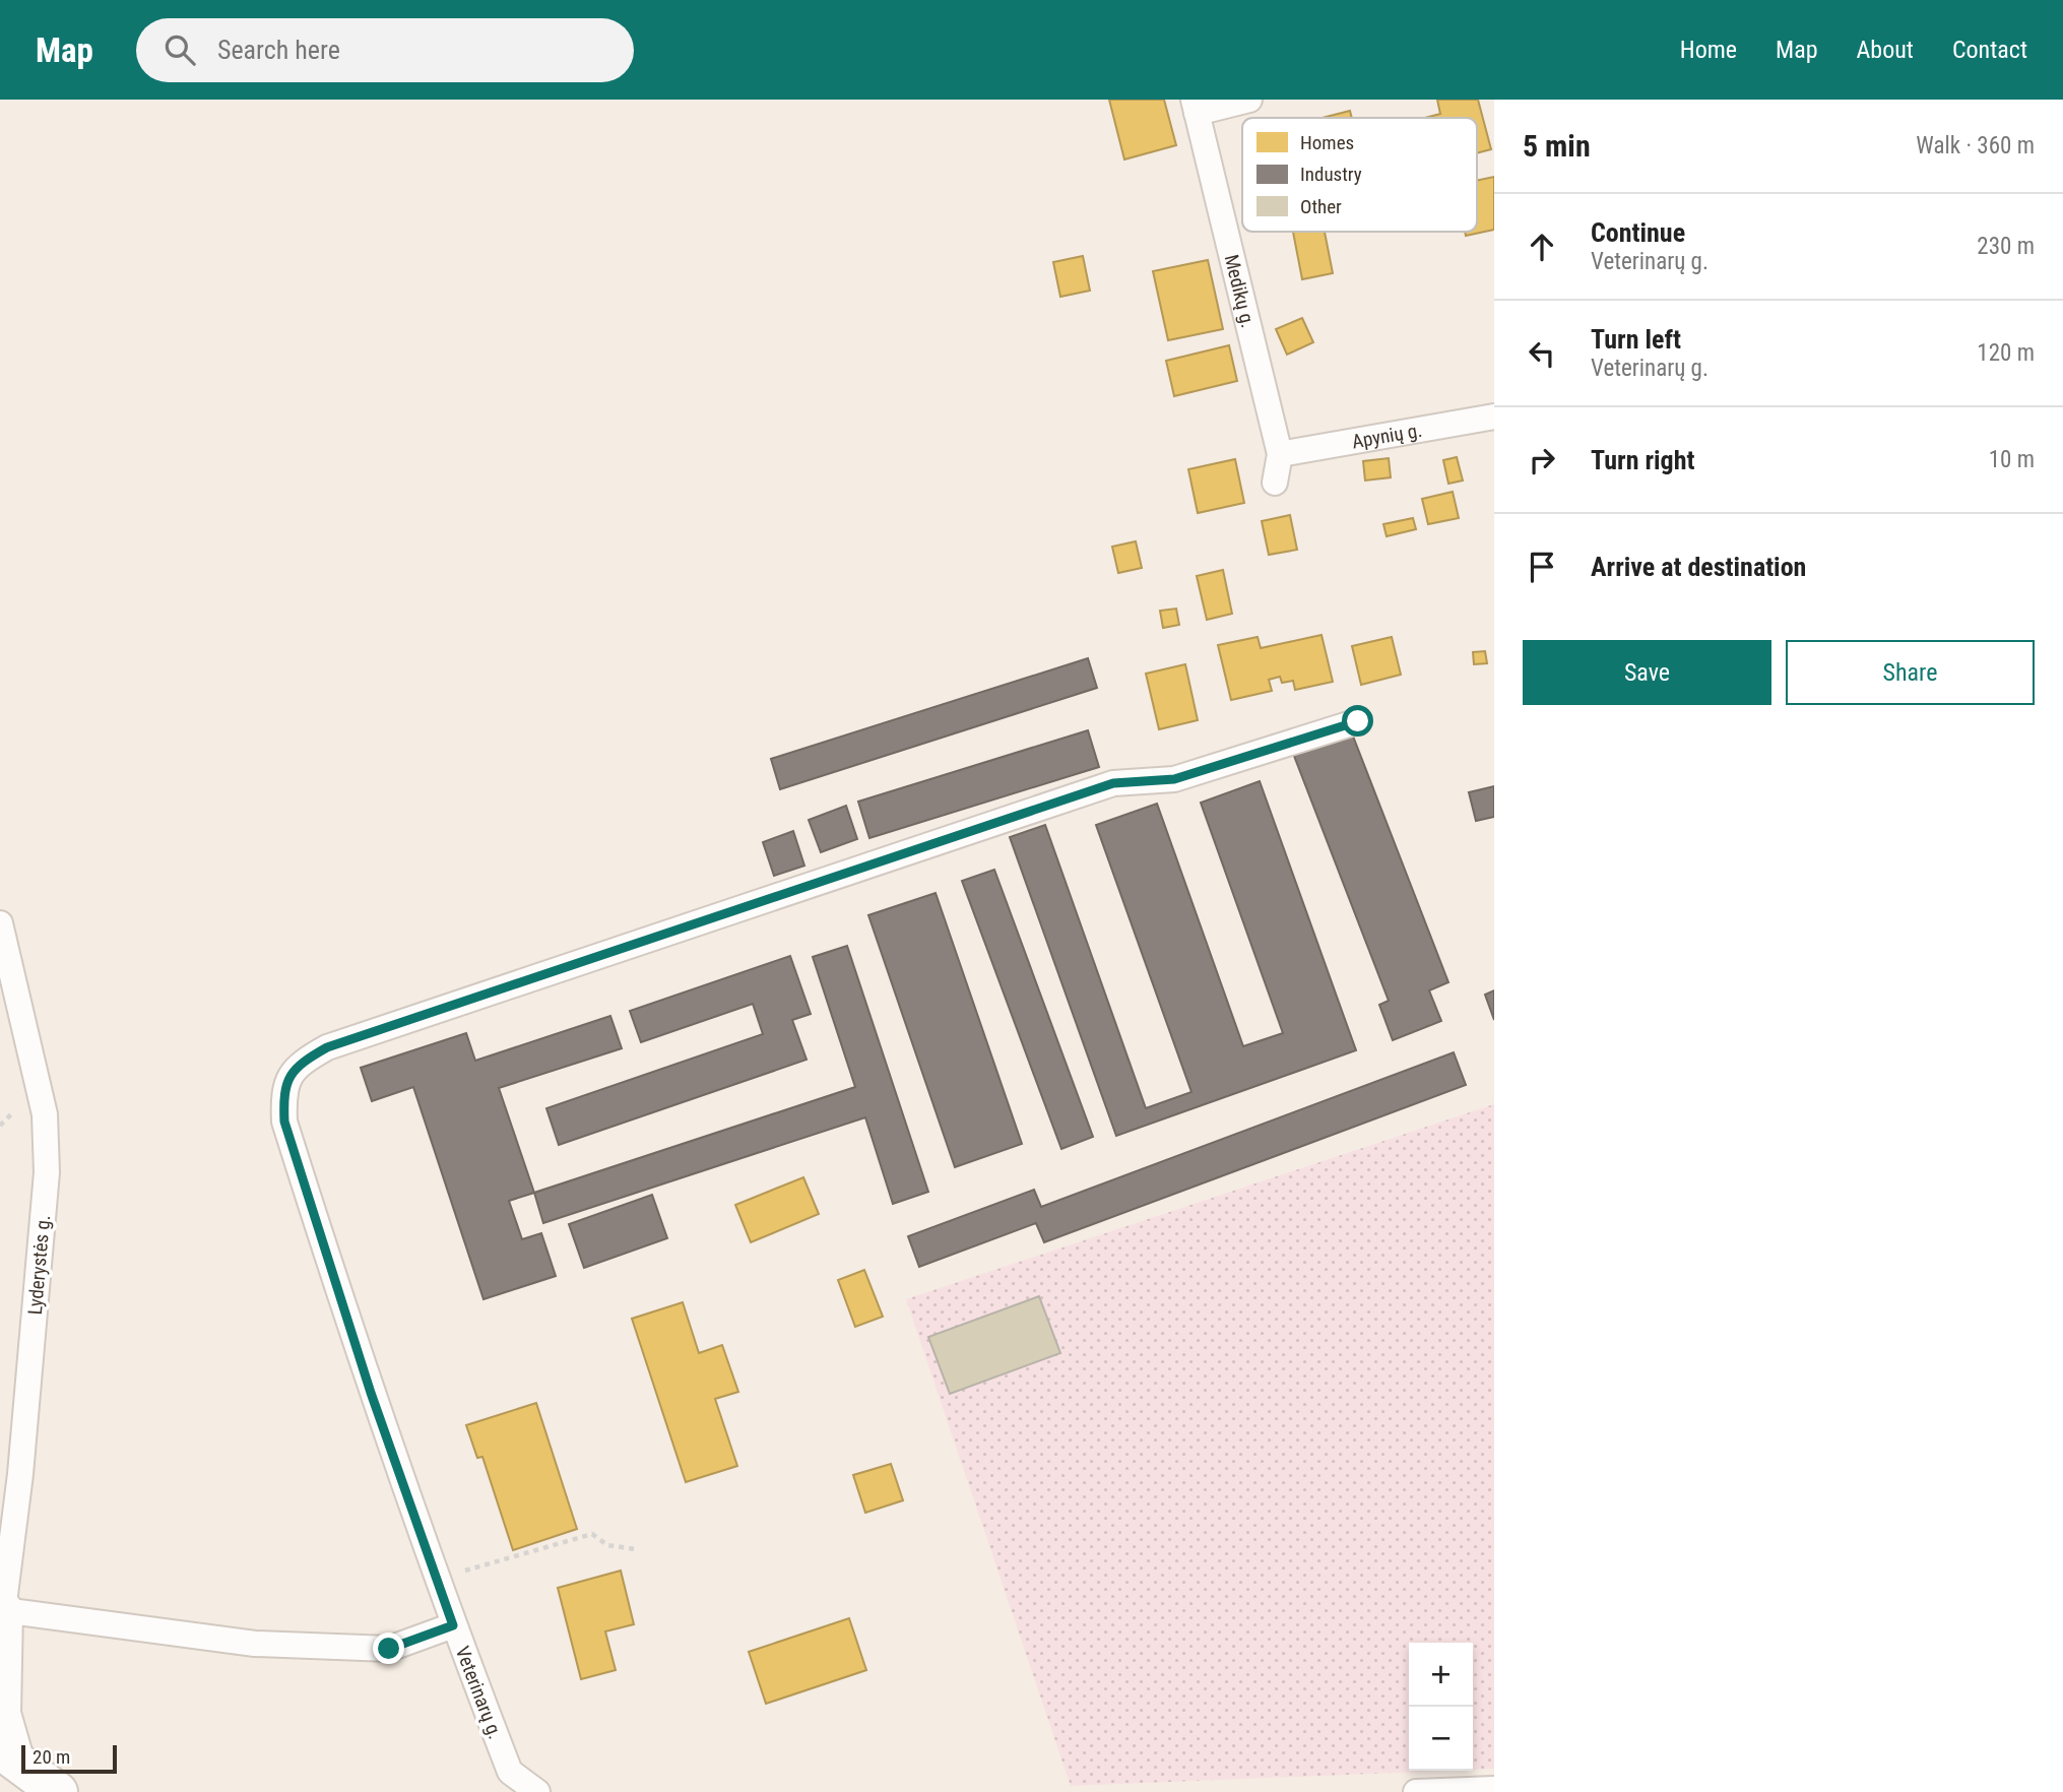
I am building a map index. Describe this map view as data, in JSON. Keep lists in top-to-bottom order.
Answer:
{
  "streets": {
    "street": [
      "Medikų g.",
      "Apynių g.",
      "Lyderystės g.",
      "Veterinarų g."
    ]
  },
  "crossings": [
    ["Medikų g.", "Apynių g."]
  ],
  "legend": ["Homes", "Industry", "Other"],
  "scale_bar": "20 m",
  "page": {
    "header": "Map",
    "search": "Search here",
    "nav": [
      "Home",
      "Map",
      "About",
      "Contact"
    ],
    "heading": ["5 min", "Walk · 360 m"],
    "list": [
      ["Continue", "Veterinarų g.", "230 m"],
      ["Turn left", "Veterinarų g.", "120 m"],
      ["Turn right", "10 m"],
      "Arrive at destination"
    ],
    "buttons": ["Save", "Share"],
    "map_buttons": ["+", "−"],
    "scale": "20 m"
  }
}
